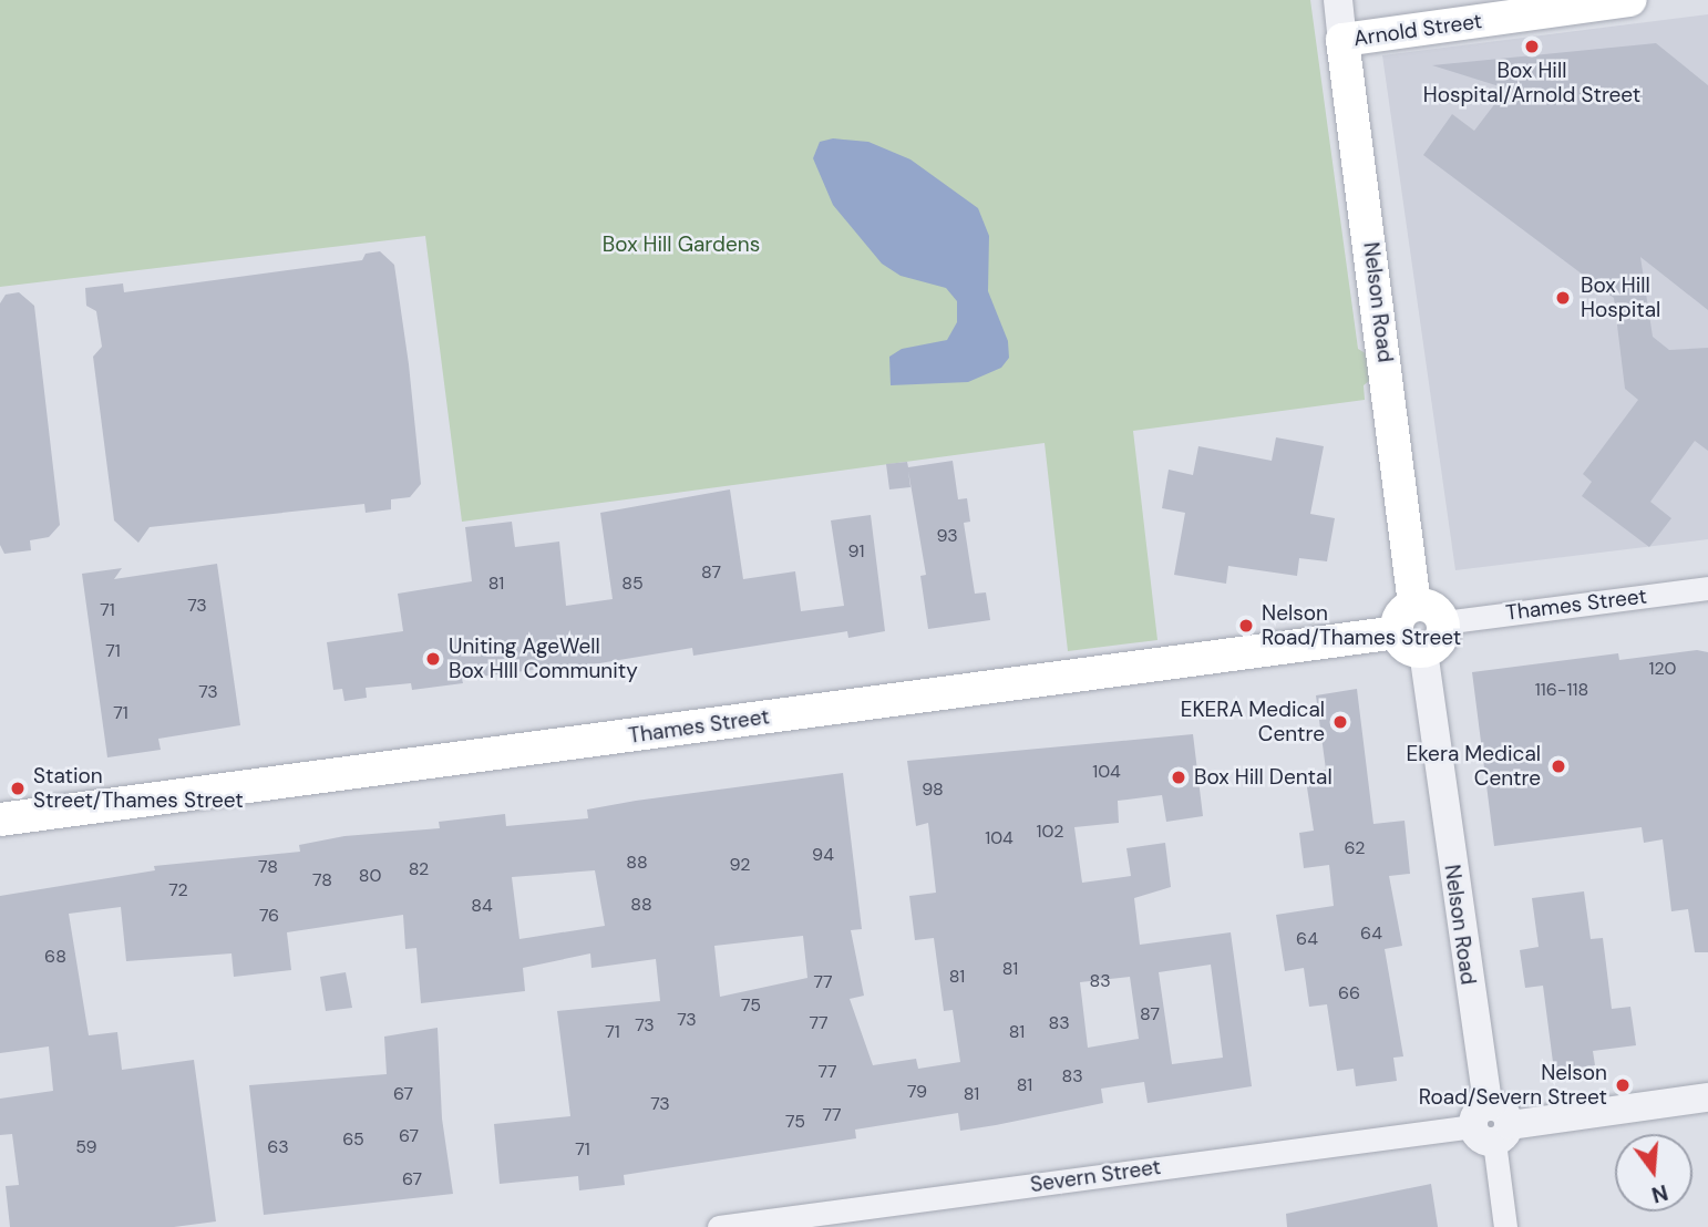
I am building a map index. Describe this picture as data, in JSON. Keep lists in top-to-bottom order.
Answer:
{
  "streets": {
    "main road": ["Arnold Street", "Nelson Road", "Thames Street"],
    "street": ["Severn Street"]
  },
  "crossings": [
    ["Arnold Street", "Nelson Road"],
    ["Nelson Road", "Thames Street"],
    ["Nelson Road", "Severn Street"]
  ],
  "parks": ["Box Hill Gardens"],
  "places": [
    "Box Hill Hospital/Arnold Street",
    "Box Hill Hospital",
    "Nelson Road/Thames Street",
    "Uniting AgeWell Box HIll Community",
    "EKERA Medical Centre",
    "Ekera Medical Centre",
    "Box Hill Dental",
    "Station Street/Thames Street",
    "Nelson Road/Severn Street"
  ],
  "house_numbers": [
    "93",
    "91",
    "87",
    "81",
    "85",
    "73",
    "71",
    "71",
    "120",
    "116-118",
    "73",
    "71",
    "104",
    "98",
    "102",
    "104",
    "62",
    "94",
    "88",
    "92",
    "78",
    "82",
    "80",
    "78",
    "72",
    "88",
    "84",
    "76",
    "64",
    "64",
    "68",
    "81",
    "81",
    "83",
    "77",
    "66",
    "75",
    "87",
    "73",
    "77",
    "83",
    "73",
    "71",
    "81",
    "77",
    "83",
    "81",
    "79",
    "67",
    "81",
    "73",
    "77",
    "75",
    "67",
    "65",
    "59",
    "63",
    "71",
    "67"
  ],
  "north": "bottom"
}
